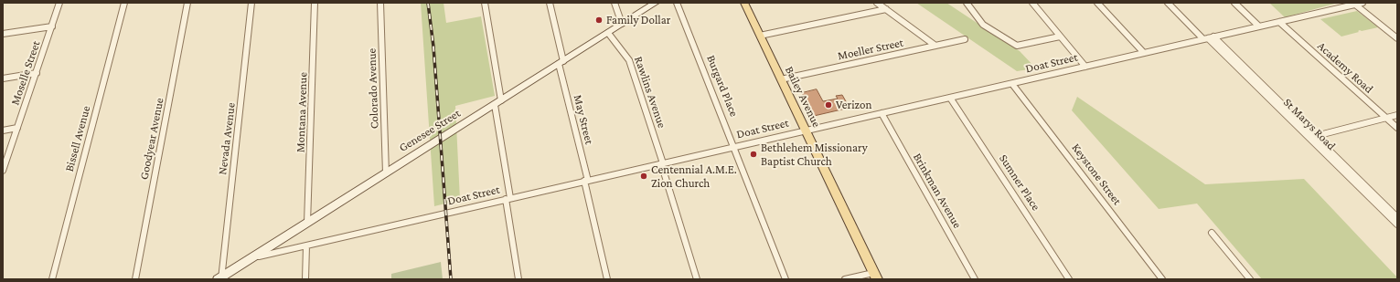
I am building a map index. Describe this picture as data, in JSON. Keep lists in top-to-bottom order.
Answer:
{
  "streets": {
    "main road": ["Bailey Avenue", "Genesee Street"],
    "street": [
      "Moeller Street",
      "Doat Street",
      "Academy Road",
      "Moselle Street",
      "Burgard Place",
      "Colorado Avenue",
      "Rawlins Avenue",
      "Montana Avenue",
      "May Street",
      "St Marys Road",
      "Bissell Avenue",
      "Goodyear Avenue",
      "Nevada Avenue",
      "Keystone Street",
      "Sumner Place",
      "Brinkman Avenue"
    ]
  },
  "crossings": [
    ["Moeller Street", "Bailey Avenue"],
    ["Doat Street", "Academy Road"],
    ["Doat Street", "Burgard Place"],
    ["Doat Street", "Rawlins Avenue"],
    ["Doat Street", "Bailey Avenue"],
    ["Doat Street", "May Street"],
    ["Doat Street", "St Marys Road"],
    ["Doat Street", "Genesee Street"],
    ["Doat Street", "Keystone Street"],
    ["Doat Street", "Sumner Place"],
    ["Doat Street", "Brinkman Avenue"],
    ["Colorado Avenue", "Genesee Street"],
    ["Rawlins Avenue", "Genesee Street"],
    ["Montana Avenue", "Genesee Street"],
    ["May Street", "Genesee Street"],
    ["Genesee Street", "Nevada Avenue"]
  ],
  "places": [
    "Family Dollar",
    "Verizon",
    "Bethlehem Missionary Baptist Church",
    "Centennial A.M.E. Zion Church"
  ]
}
